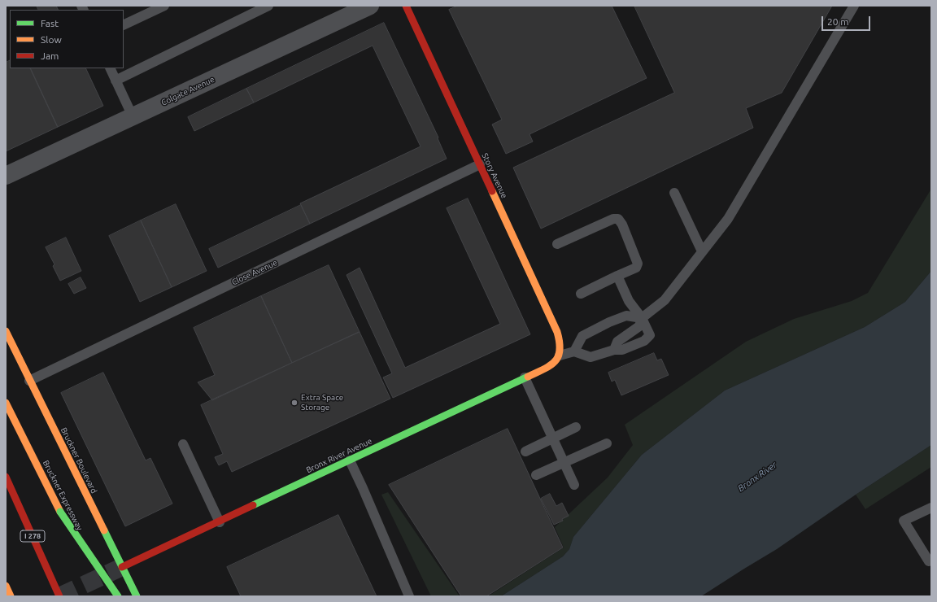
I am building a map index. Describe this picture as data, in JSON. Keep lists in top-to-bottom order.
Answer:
{
  "streets": {
    "main road": [
      "Story Avenue",
      "Bronx River Avenue",
      "Bruckner Boulevard",
      "Bruckner Expressway",
      "I 278"
    ],
    "street": ["Colgate Avenue"],
    "lane": ["Close Avenue"]
  },
  "crossings": [
    ["Story Avenue", "Close Avenue"],
    ["Story Avenue", "Bronx River Avenue"],
    ["Close Avenue", "Bruckner Boulevard"],
    ["Bronx River Avenue", "Bruckner Boulevard"]
  ],
  "water": ["Bronx River"],
  "places": ["Extra Space Storage"],
  "legend": ["Fast", "Slow", "Jam"],
  "scale_bar": "20 m"
}
